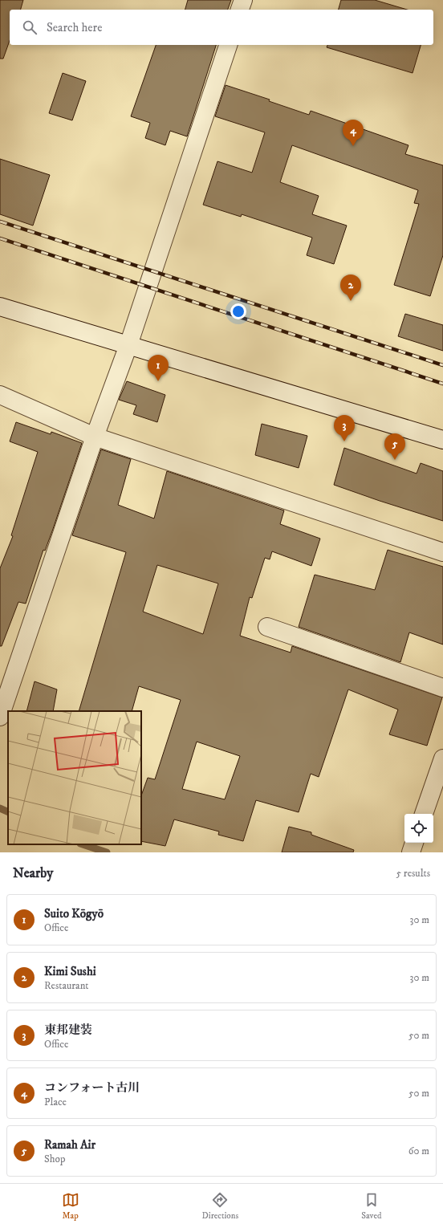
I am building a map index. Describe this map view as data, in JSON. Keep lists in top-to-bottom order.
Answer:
{
  "page": {
    "search": "Search here",
    "pins": [
      "4",
      "2",
      "1",
      "3",
      "5"
    ],
    "heading": ["Nearby", "5 results"],
    "list": [
      {
        "mark": "1",
        "name": "Suito Kōgyō",
        "note": "Office",
        "value": "30 m"
      },
      {
        "mark": "2",
        "name": "Kimi Sushi",
        "note": "Restaurant",
        "value": "30 m"
      },
      {
        "mark": "3",
        "name": "東邦建装",
        "note": "Office",
        "value": "50 m"
      },
      {
        "mark": "4",
        "name": "コンフォート古川",
        "note": "Place",
        "value": "50 m"
      },
      {
        "mark": "5",
        "name": "Ramah Air",
        "note": "Shop",
        "value": "60 m"
      }
    ],
    "nav": ["Map", "Directions", "Saved"]
  }
}
